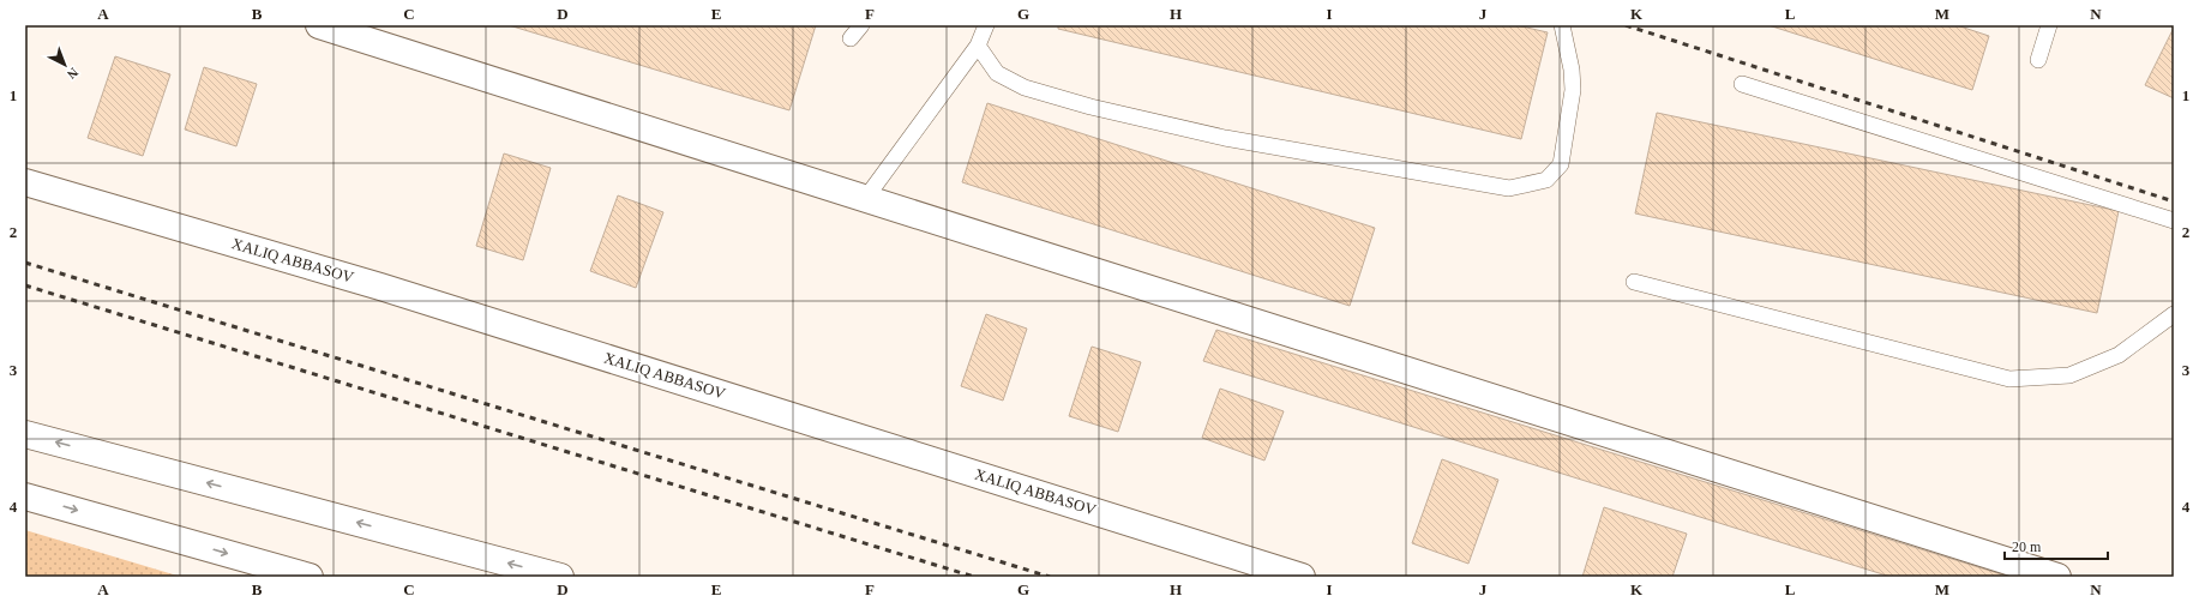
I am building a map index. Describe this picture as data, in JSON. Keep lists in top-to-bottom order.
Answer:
{
  "scale_bar": "20 m",
  "north": "bottom right",
  "grid": {
    "columns": [
      "A",
      "B",
      "C",
      "D",
      "E",
      "F",
      "G",
      "H",
      "I",
      "J",
      "K",
      "L",
      "M",
      "N"
    ],
    "rows": [
      "1",
      "2",
      "3",
      "4"
    ]
  }
}
